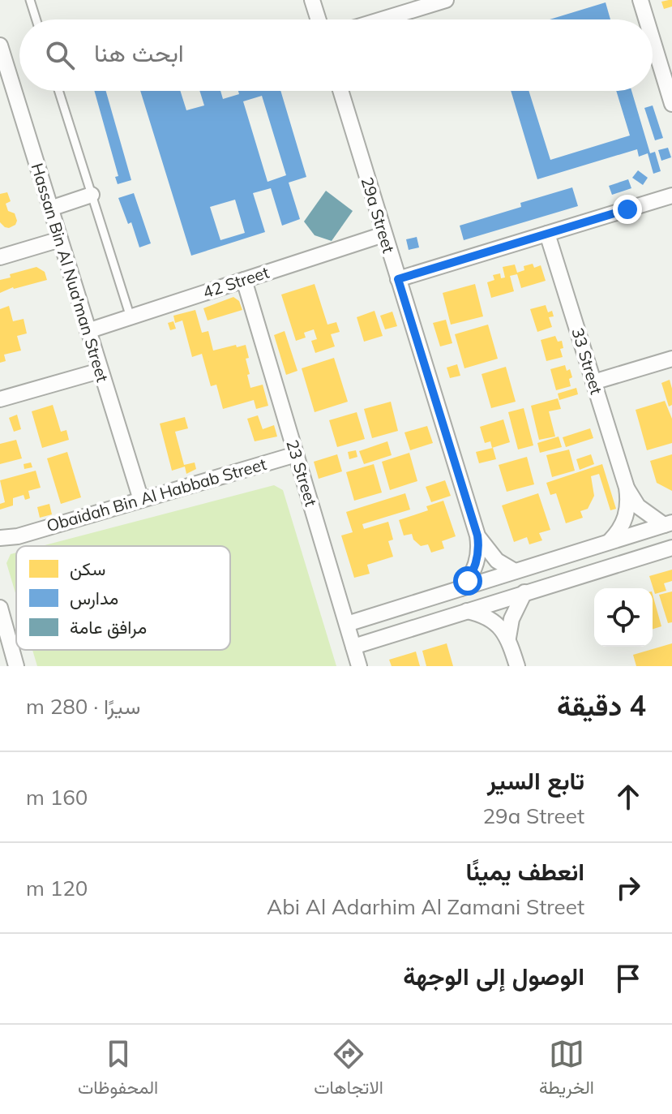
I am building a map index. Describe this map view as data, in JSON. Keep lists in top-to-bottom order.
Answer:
{
  "streets": {
    "street": [
      "29a Street",
      "Hassan Bin Al Nua'man Street",
      "42 Street",
      "33 Street",
      "23 Street",
      "Obaidah Bin Al Habbab Street"
    ]
  },
  "crossings": [
    ["29a Street", "42 Street"],
    ["Hassan Bin Al Nua'man Street", "42 Street"],
    ["Hassan Bin Al Nua'man Street", "Obaidah Bin Al Habbab Street"],
    ["42 Street", "23 Street"],
    ["23 Street", "Obaidah Bin Al Habbab Street"]
  ],
  "legend": ["سكن", "مدارس", "مرافق عامة"],
  "page": {
    "search": "ابحث هنا",
    "heading": ["4 دقيقة", "سيرًا · 280 m"],
    "list": [
      ["تابع السير", "29a Street", "160 m"],
      ["انعطف يمينًا", "Abi Al Adarhim Al Zamani Street", "120 m"],
      "الوصول إلى الوجهة"
    ],
    "nav": ["الخريطة", "الاتجاهات", "المحفوظات"]
  }
}
